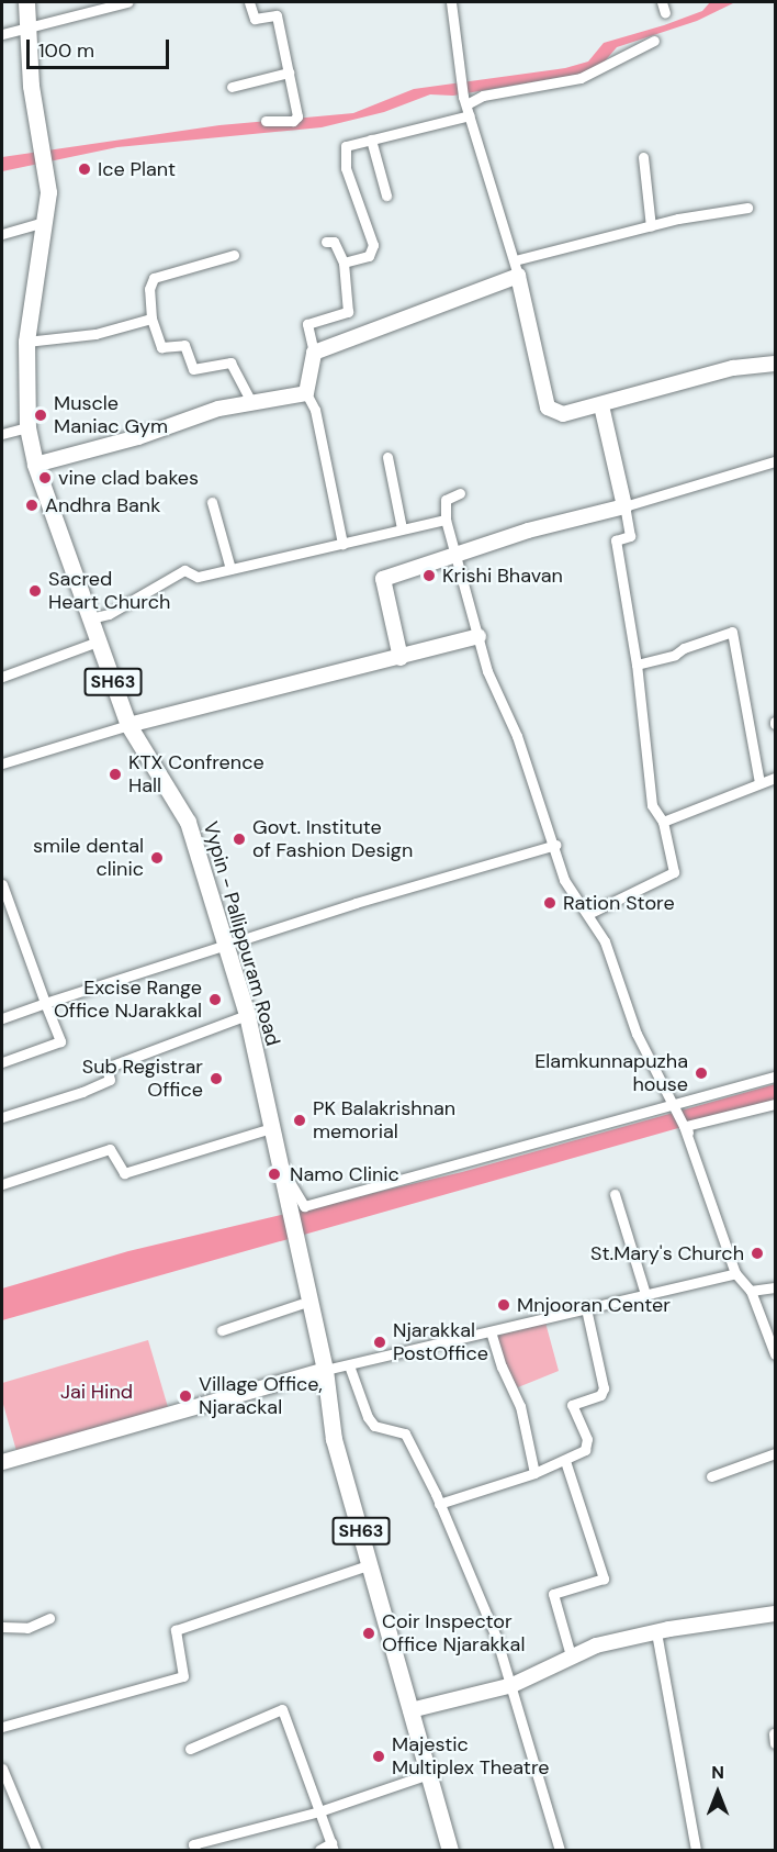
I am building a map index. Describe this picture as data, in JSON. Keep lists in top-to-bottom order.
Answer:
{
  "streets": {
    "main road": ["SH63", "Vypin - Pallippuram Road"]
  },
  "parks": ["Jai Hind"],
  "places": [
    "Ice Plant",
    "Muscle Maniac Gym",
    "vine clad bakes",
    "Andhra Bank",
    "Krishi Bhavan",
    "Sacred Heart Church",
    "KTX Confrence Hall",
    "Govt. Institute of Fashion Design",
    "smile dental clinic",
    "Ration Store",
    "Excise Range Office NJarakkal",
    "Elamkunnapuzha house",
    "Sub Registrar Office",
    "PK Balakrishnan memorial",
    "Namo Clinic",
    "St.Mary's Church",
    "Mnjooran Center",
    "Njarakkal PostOffice",
    "Village Office, Njarackal",
    "Coir Inspector Office Njarakkal",
    "Majestic Multiplex Theatre"
  ],
  "scale_bar": "100 m",
  "north": "top"
}
